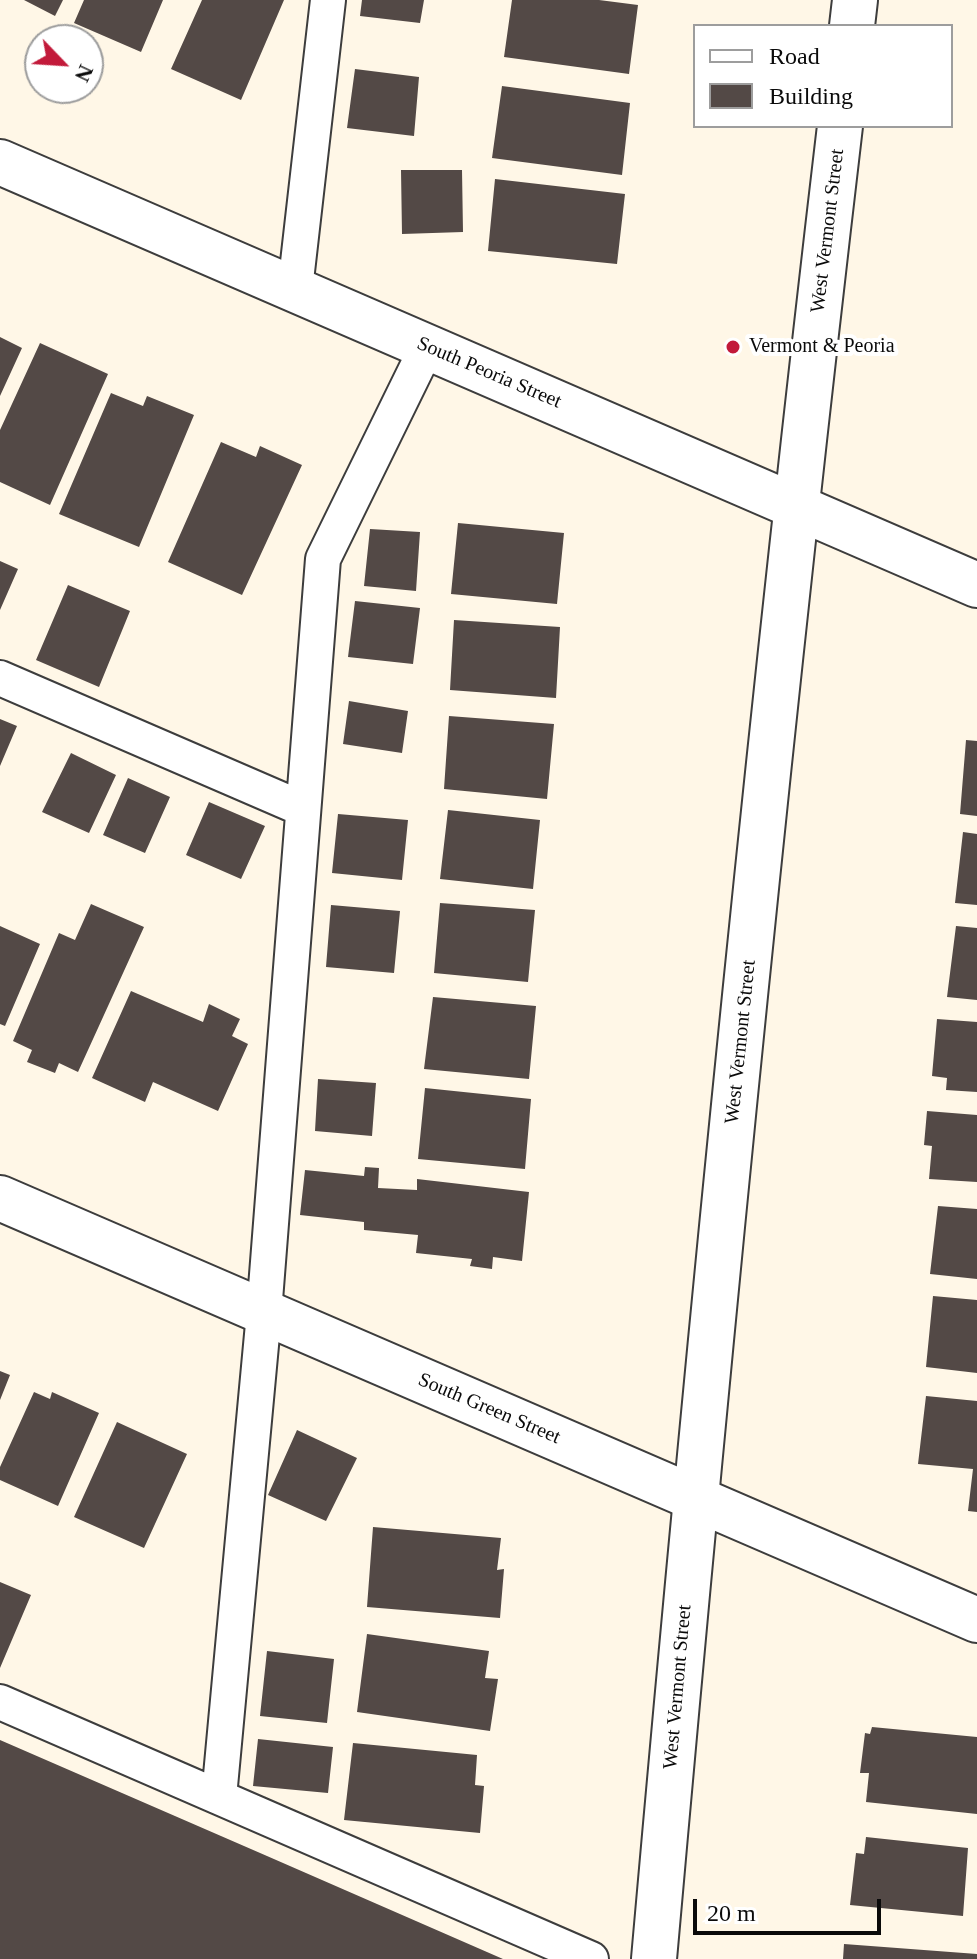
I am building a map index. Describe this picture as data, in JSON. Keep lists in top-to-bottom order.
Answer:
{
  "streets": {
    "street": ["West Vermont Street", "South Peoria Street", "South Green Street"]
  },
  "crossings": [
    ["West Vermont Street", "South Peoria Street"],
    ["West Vermont Street", "South Green Street"]
  ],
  "places": ["Vermont & Peoria"],
  "legend": ["Road", "Building"],
  "scale_bar": "20 m",
  "north": "bottom right"
}
